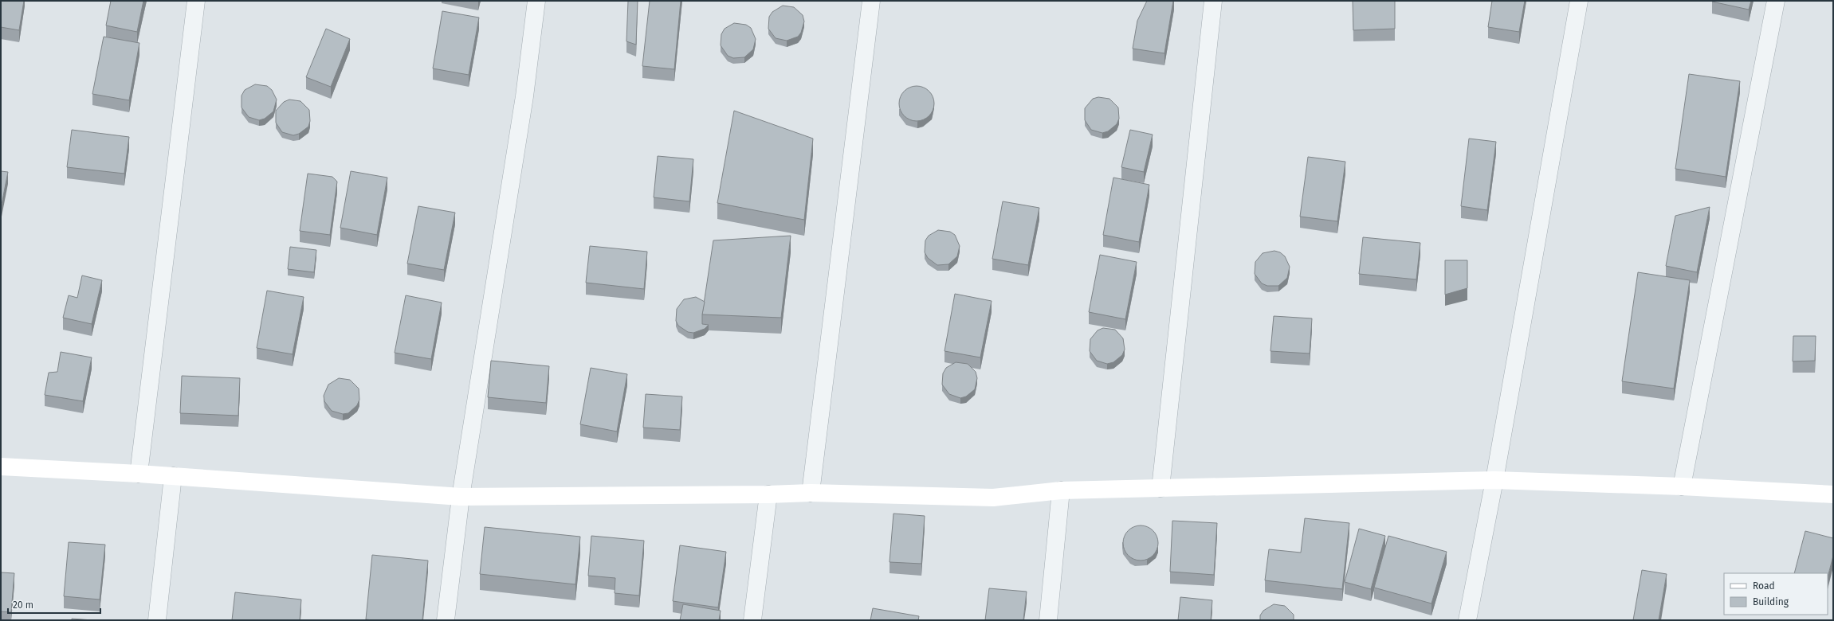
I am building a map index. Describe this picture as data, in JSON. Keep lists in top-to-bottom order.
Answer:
{
  "legend": ["Road", "Building"],
  "scale_bar": "20 m"
}
